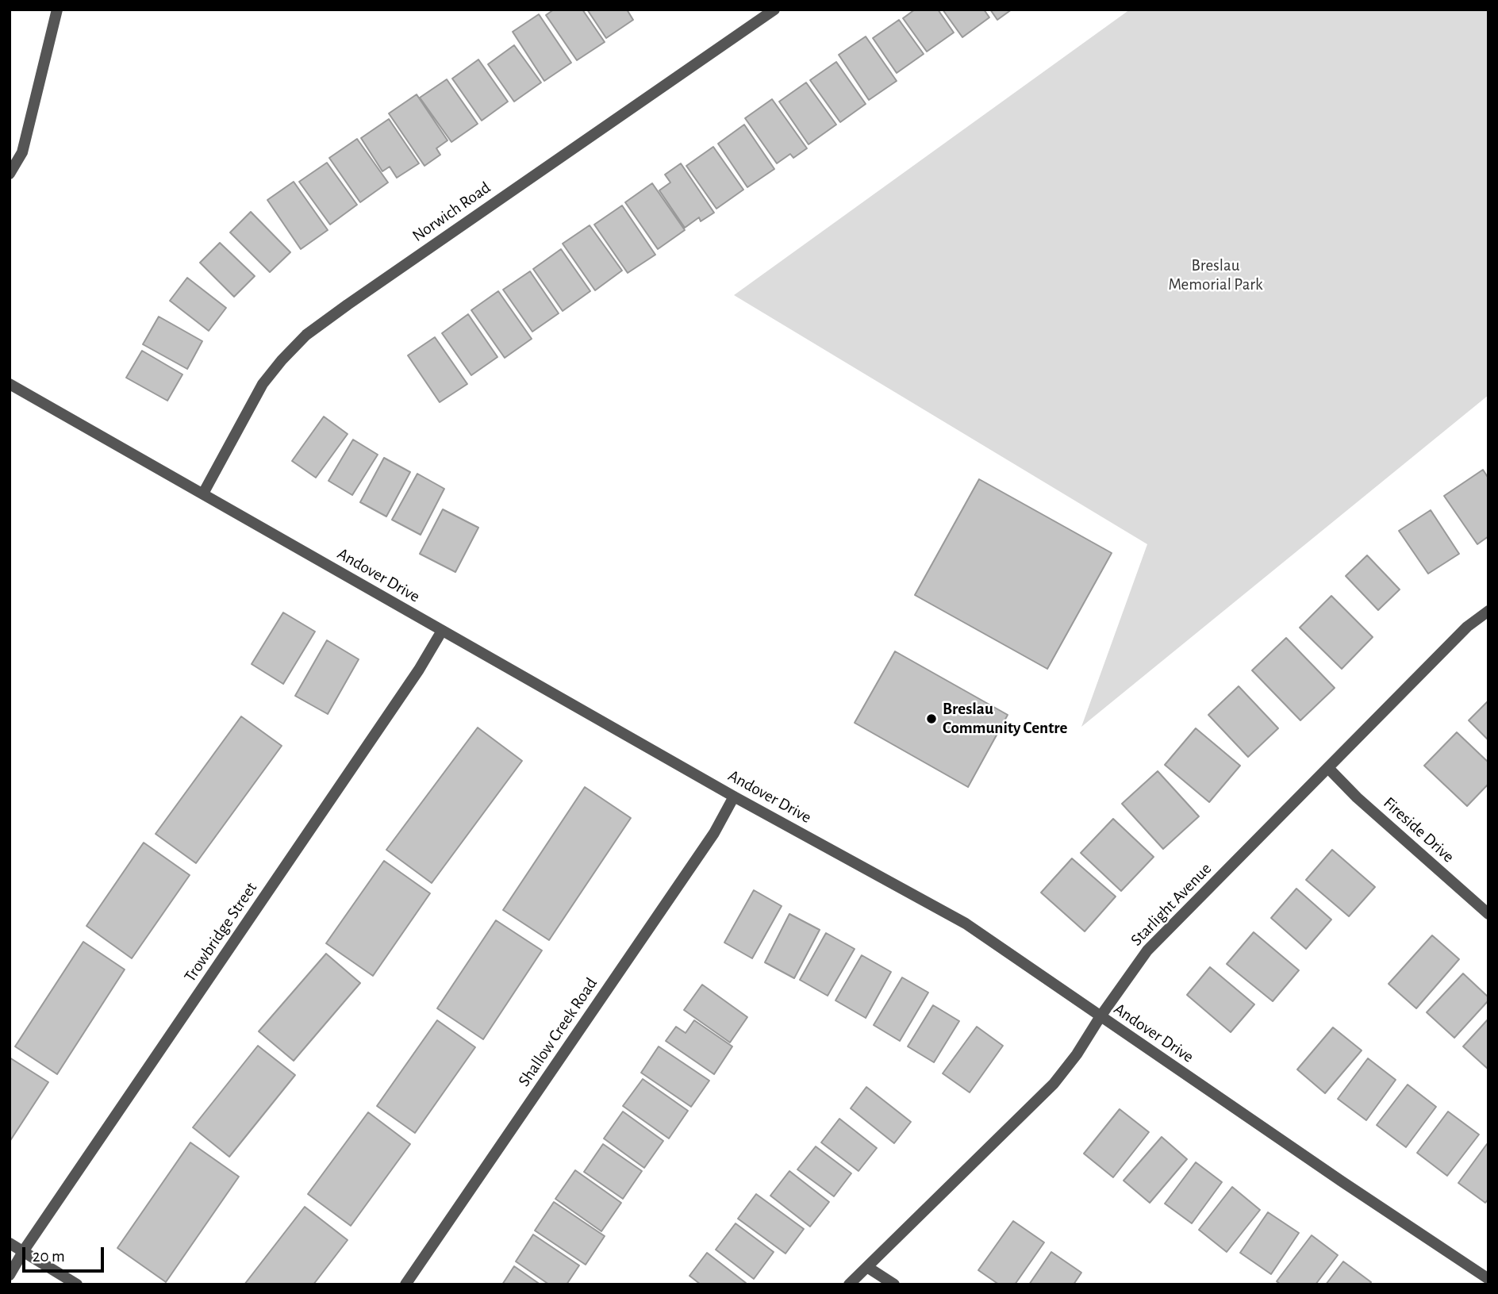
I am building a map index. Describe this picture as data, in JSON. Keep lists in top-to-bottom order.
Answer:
{
  "streets": {
    "street": [
      "Norwich Road",
      "Andover Drive",
      "Fireside Drive",
      "Starlight Avenue",
      "Trowbridge Street",
      "Shallow Creek Road"
    ]
  },
  "crossings": [
    ["Norwich Road", "Andover Drive"],
    ["Andover Drive", "Starlight Avenue"],
    ["Andover Drive", "Trowbridge Street"],
    ["Andover Drive", "Shallow Creek Road"],
    ["Fireside Drive", "Starlight Avenue"]
  ],
  "parks": ["Breslau Memorial Park"],
  "places": ["Breslau Community Centre"],
  "scale_bar": "20 m"
}
